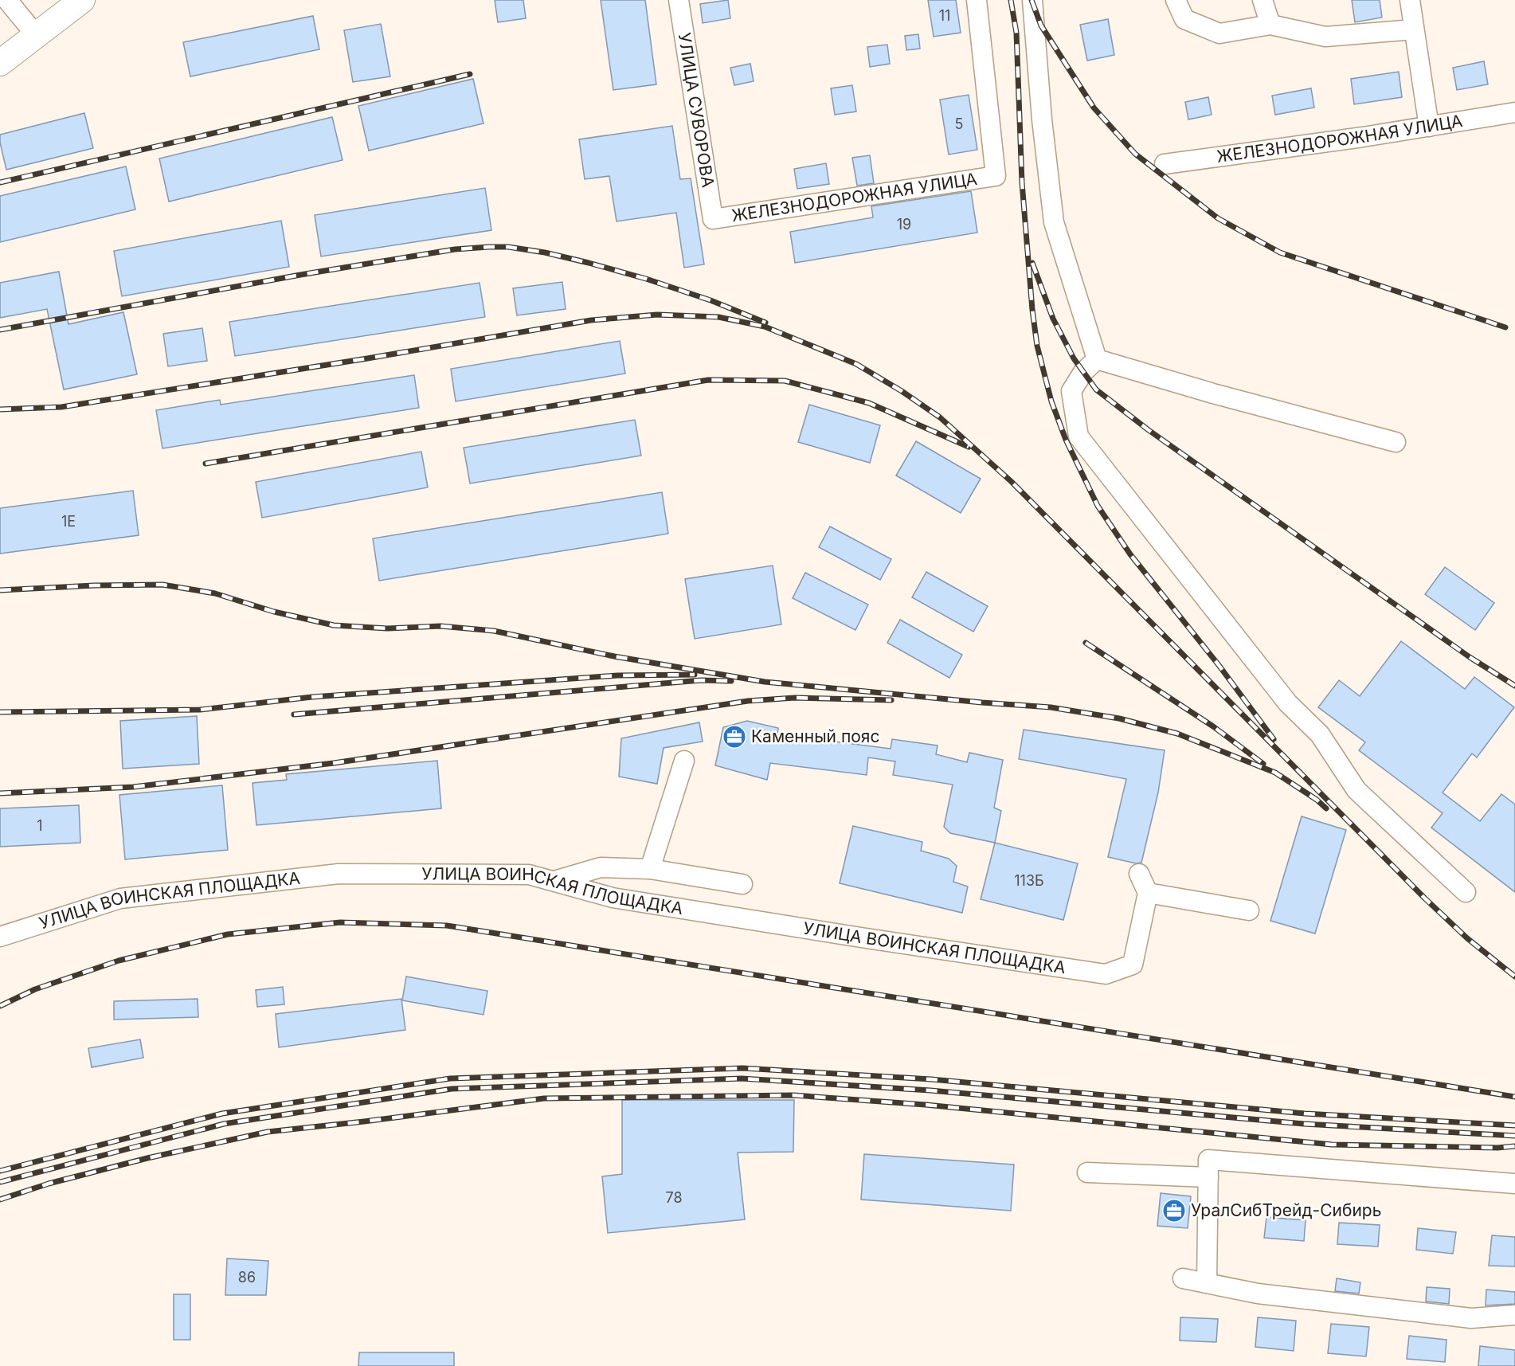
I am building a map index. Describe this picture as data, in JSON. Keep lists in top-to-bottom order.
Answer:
{
  "streets": {
    "street": ["УЛИЦА СУВОРОВА", "ЖЕЛЕЗНОДОРОЖНАЯ УЛИЦА", "УЛИЦА ВОИНСКАЯ ПЛОЩАДКА"]
  },
  "crossings": [
    ["УЛИЦА СУВОРОВА", "ЖЕЛЕЗНОДОРОЖНАЯ УЛИЦА"]
  ],
  "places": {
    "office": ["Каменный пояс", "УралСибТрейд-Сибирь"]
  },
  "house_numbers": [
    "11",
    "5",
    "19",
    "1Е",
    "1",
    "113Б",
    "78",
    "86"
  ]
}
